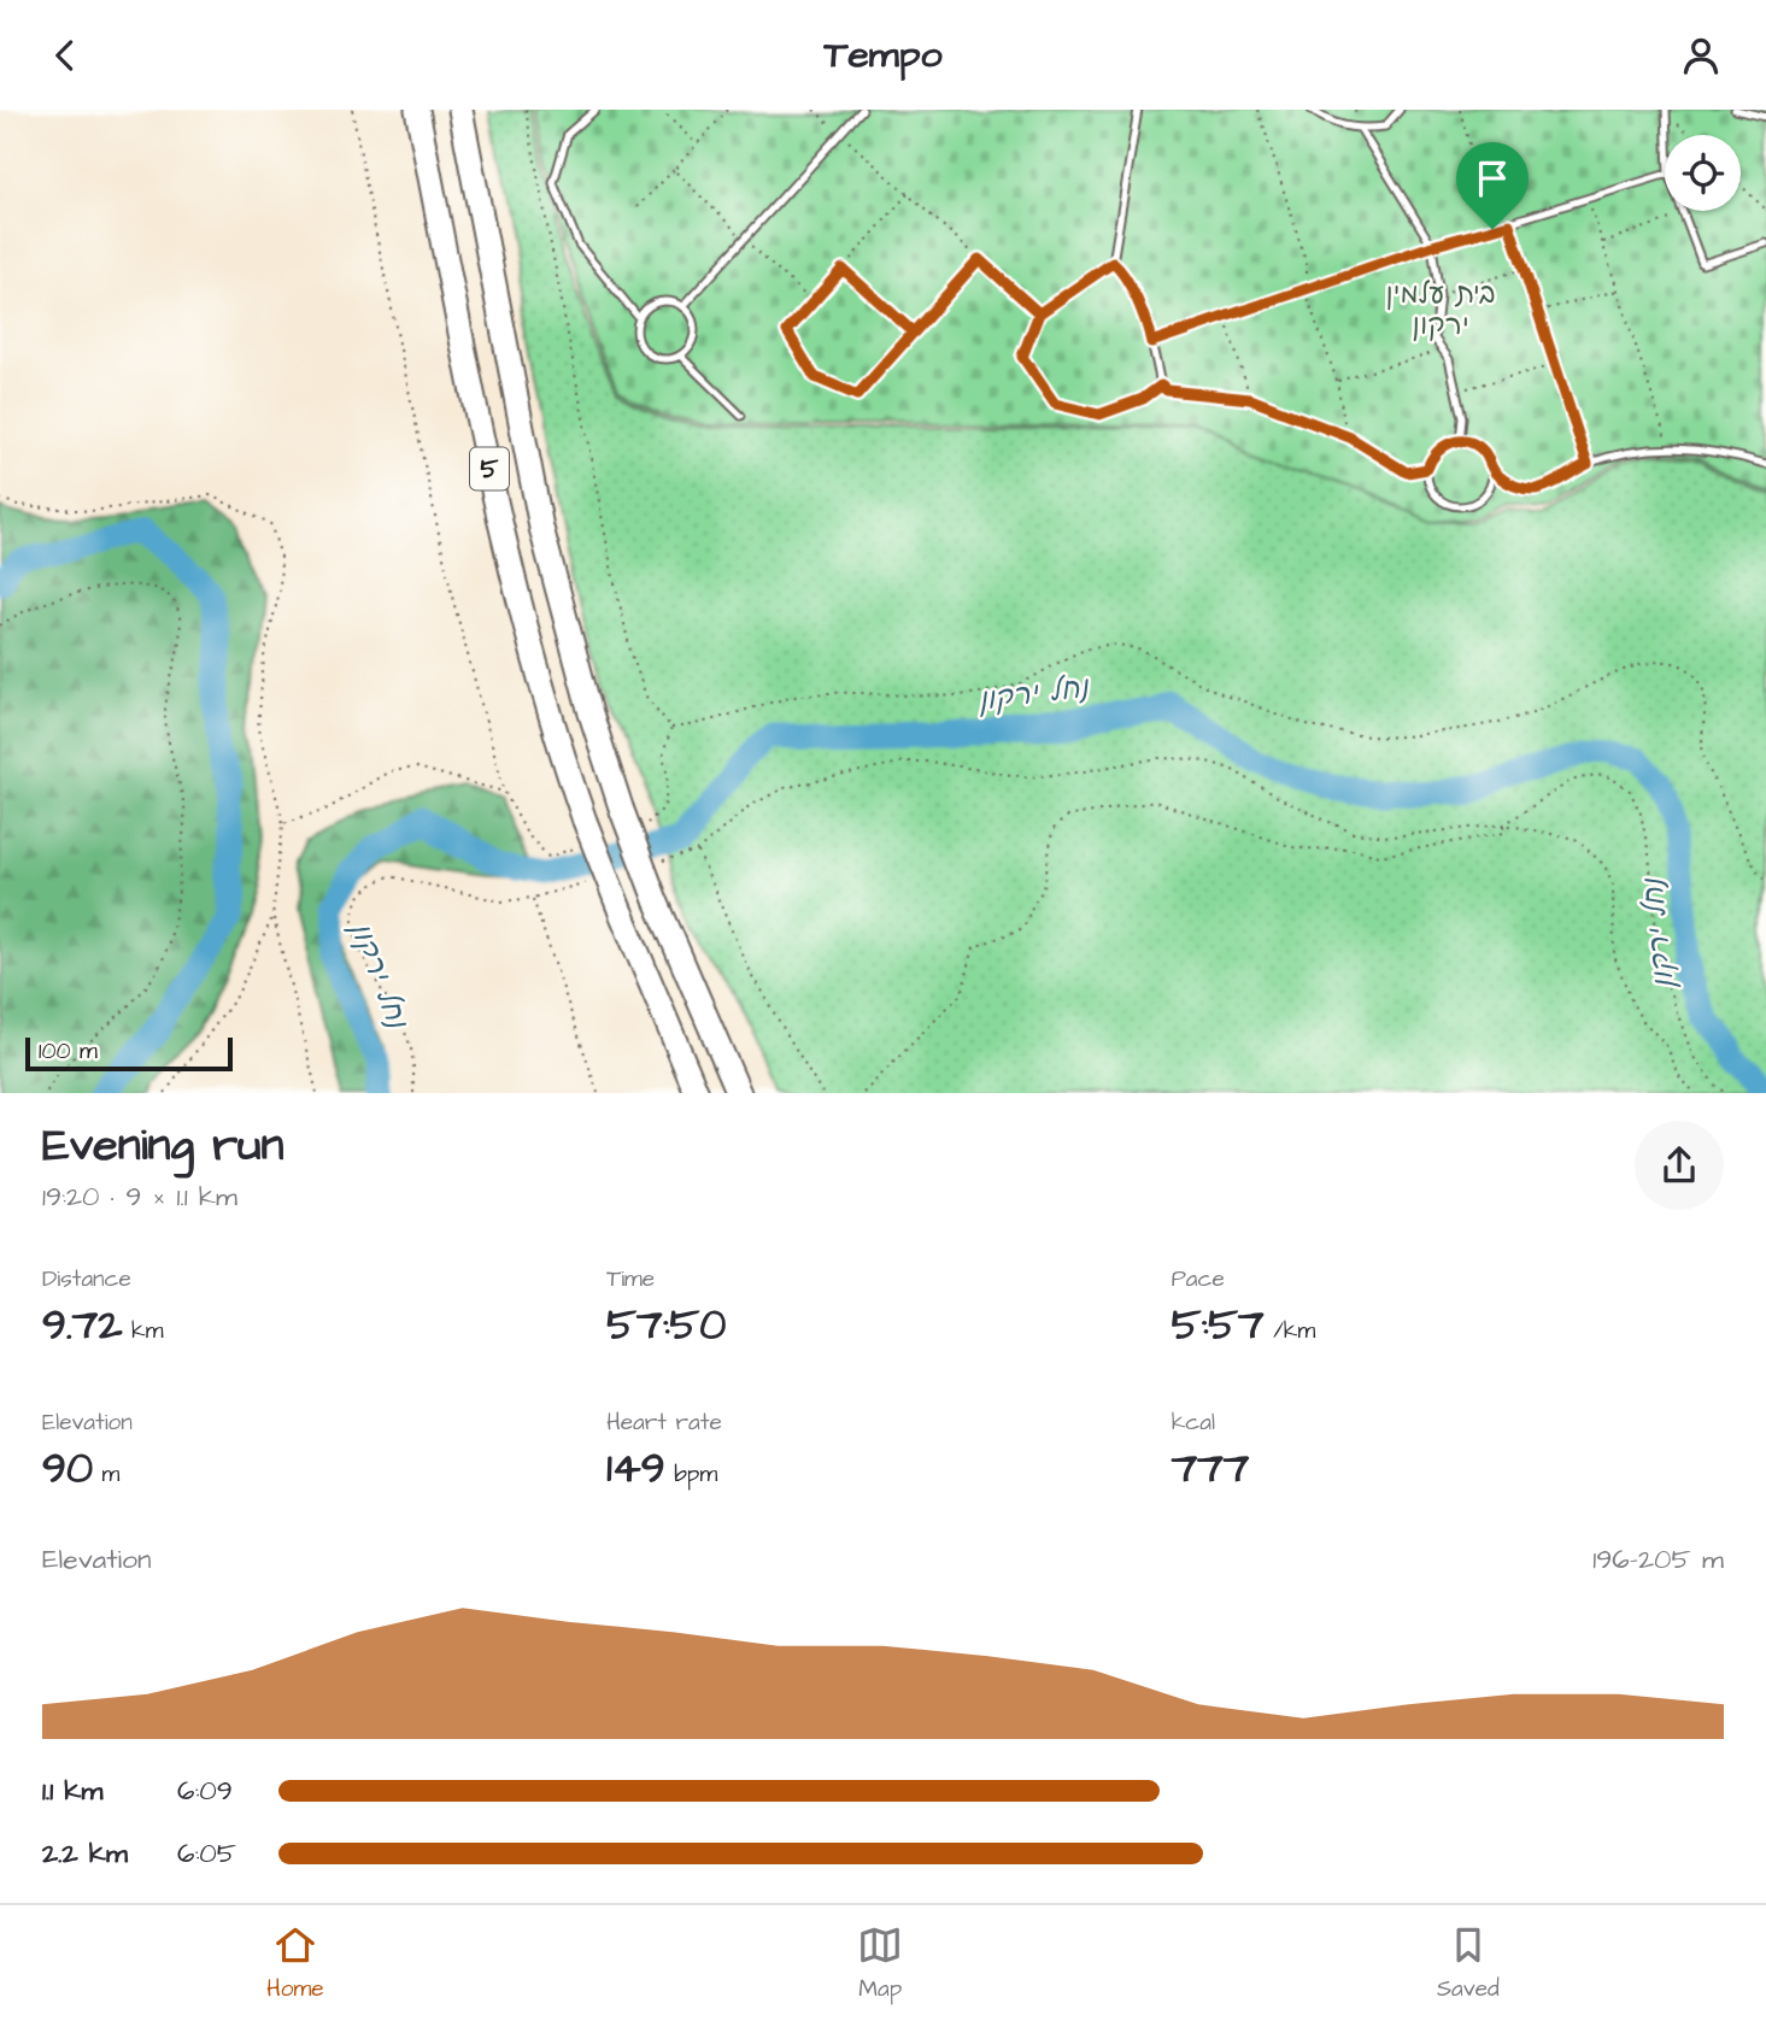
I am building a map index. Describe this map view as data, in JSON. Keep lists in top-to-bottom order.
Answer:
{
  "streets": {
    "highway": ["5"]
  },
  "water": ["נחל ירקון"],
  "parks": ["בית עלמין ירקון"],
  "scale_bar": "100 m",
  "page": {
    "header": "Tempo",
    "scale": "100 m",
    "heading": ["Evening run", "19:20 · 9 × 1.1 km"],
    "stats": [
      ["Distance", "9.72 km"],
      ["Time", "57:50"],
      ["Pace", "5:57 /km"],
      ["Elevation", "90 m"],
      ["Heart rate", "149 bpm"],
      ["kcal", "777"]
    ],
    "chart": ["Elevation", "196–205 m"],
    "list": [
      {
        "name": "1.1 km",
        "note": "6:09"
      },
      {
        "name": "2.2 km",
        "note": "6:05"
      }
    ],
    "tabs": ["Home", "Map", "Saved"]
  }
}
